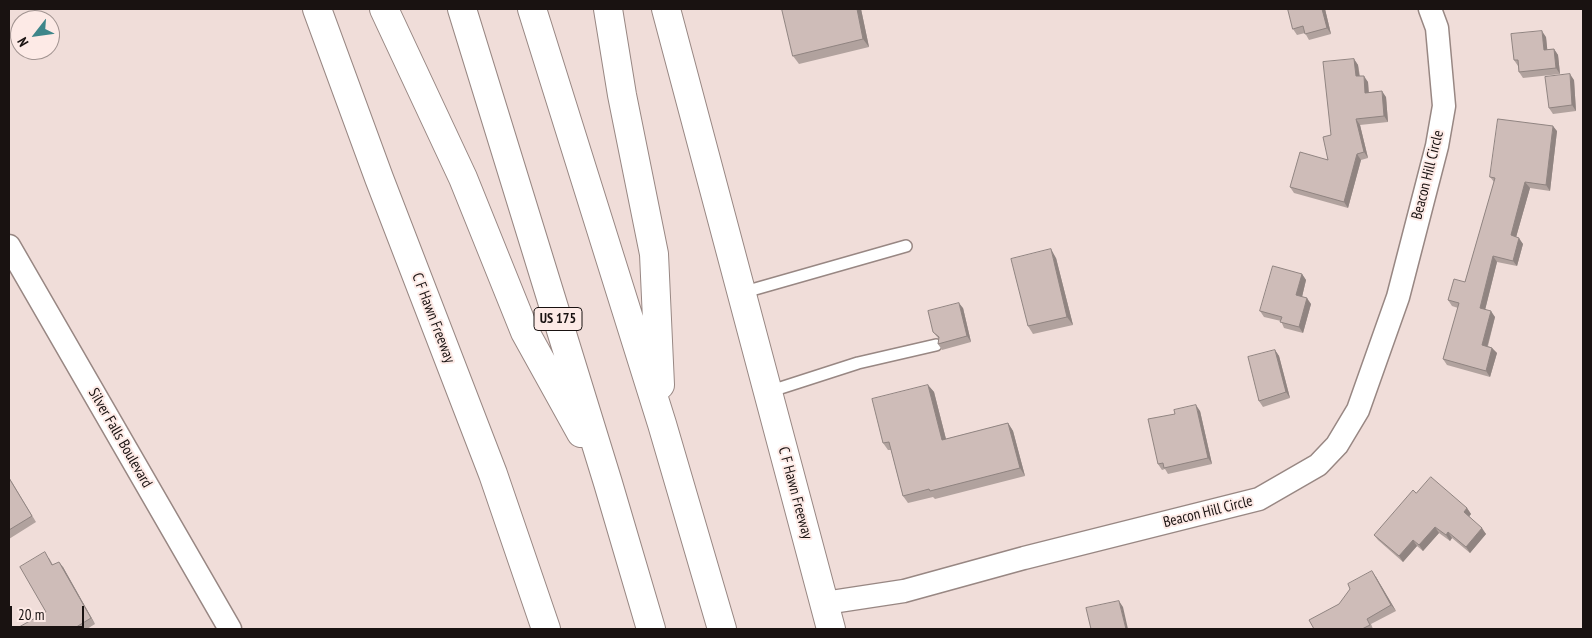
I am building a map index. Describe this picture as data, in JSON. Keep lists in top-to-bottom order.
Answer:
{
  "streets": {
    "main road": ["C F Hawn Freeway", "US 175"],
    "street": ["Beacon Hill Circle", "Silver Falls Boulevard"]
  },
  "crossings": [
    ["Beacon Hill Circle", "C F Hawn Freeway"]
  ],
  "scale_bar": "20 m",
  "north": "bottom left"
}
